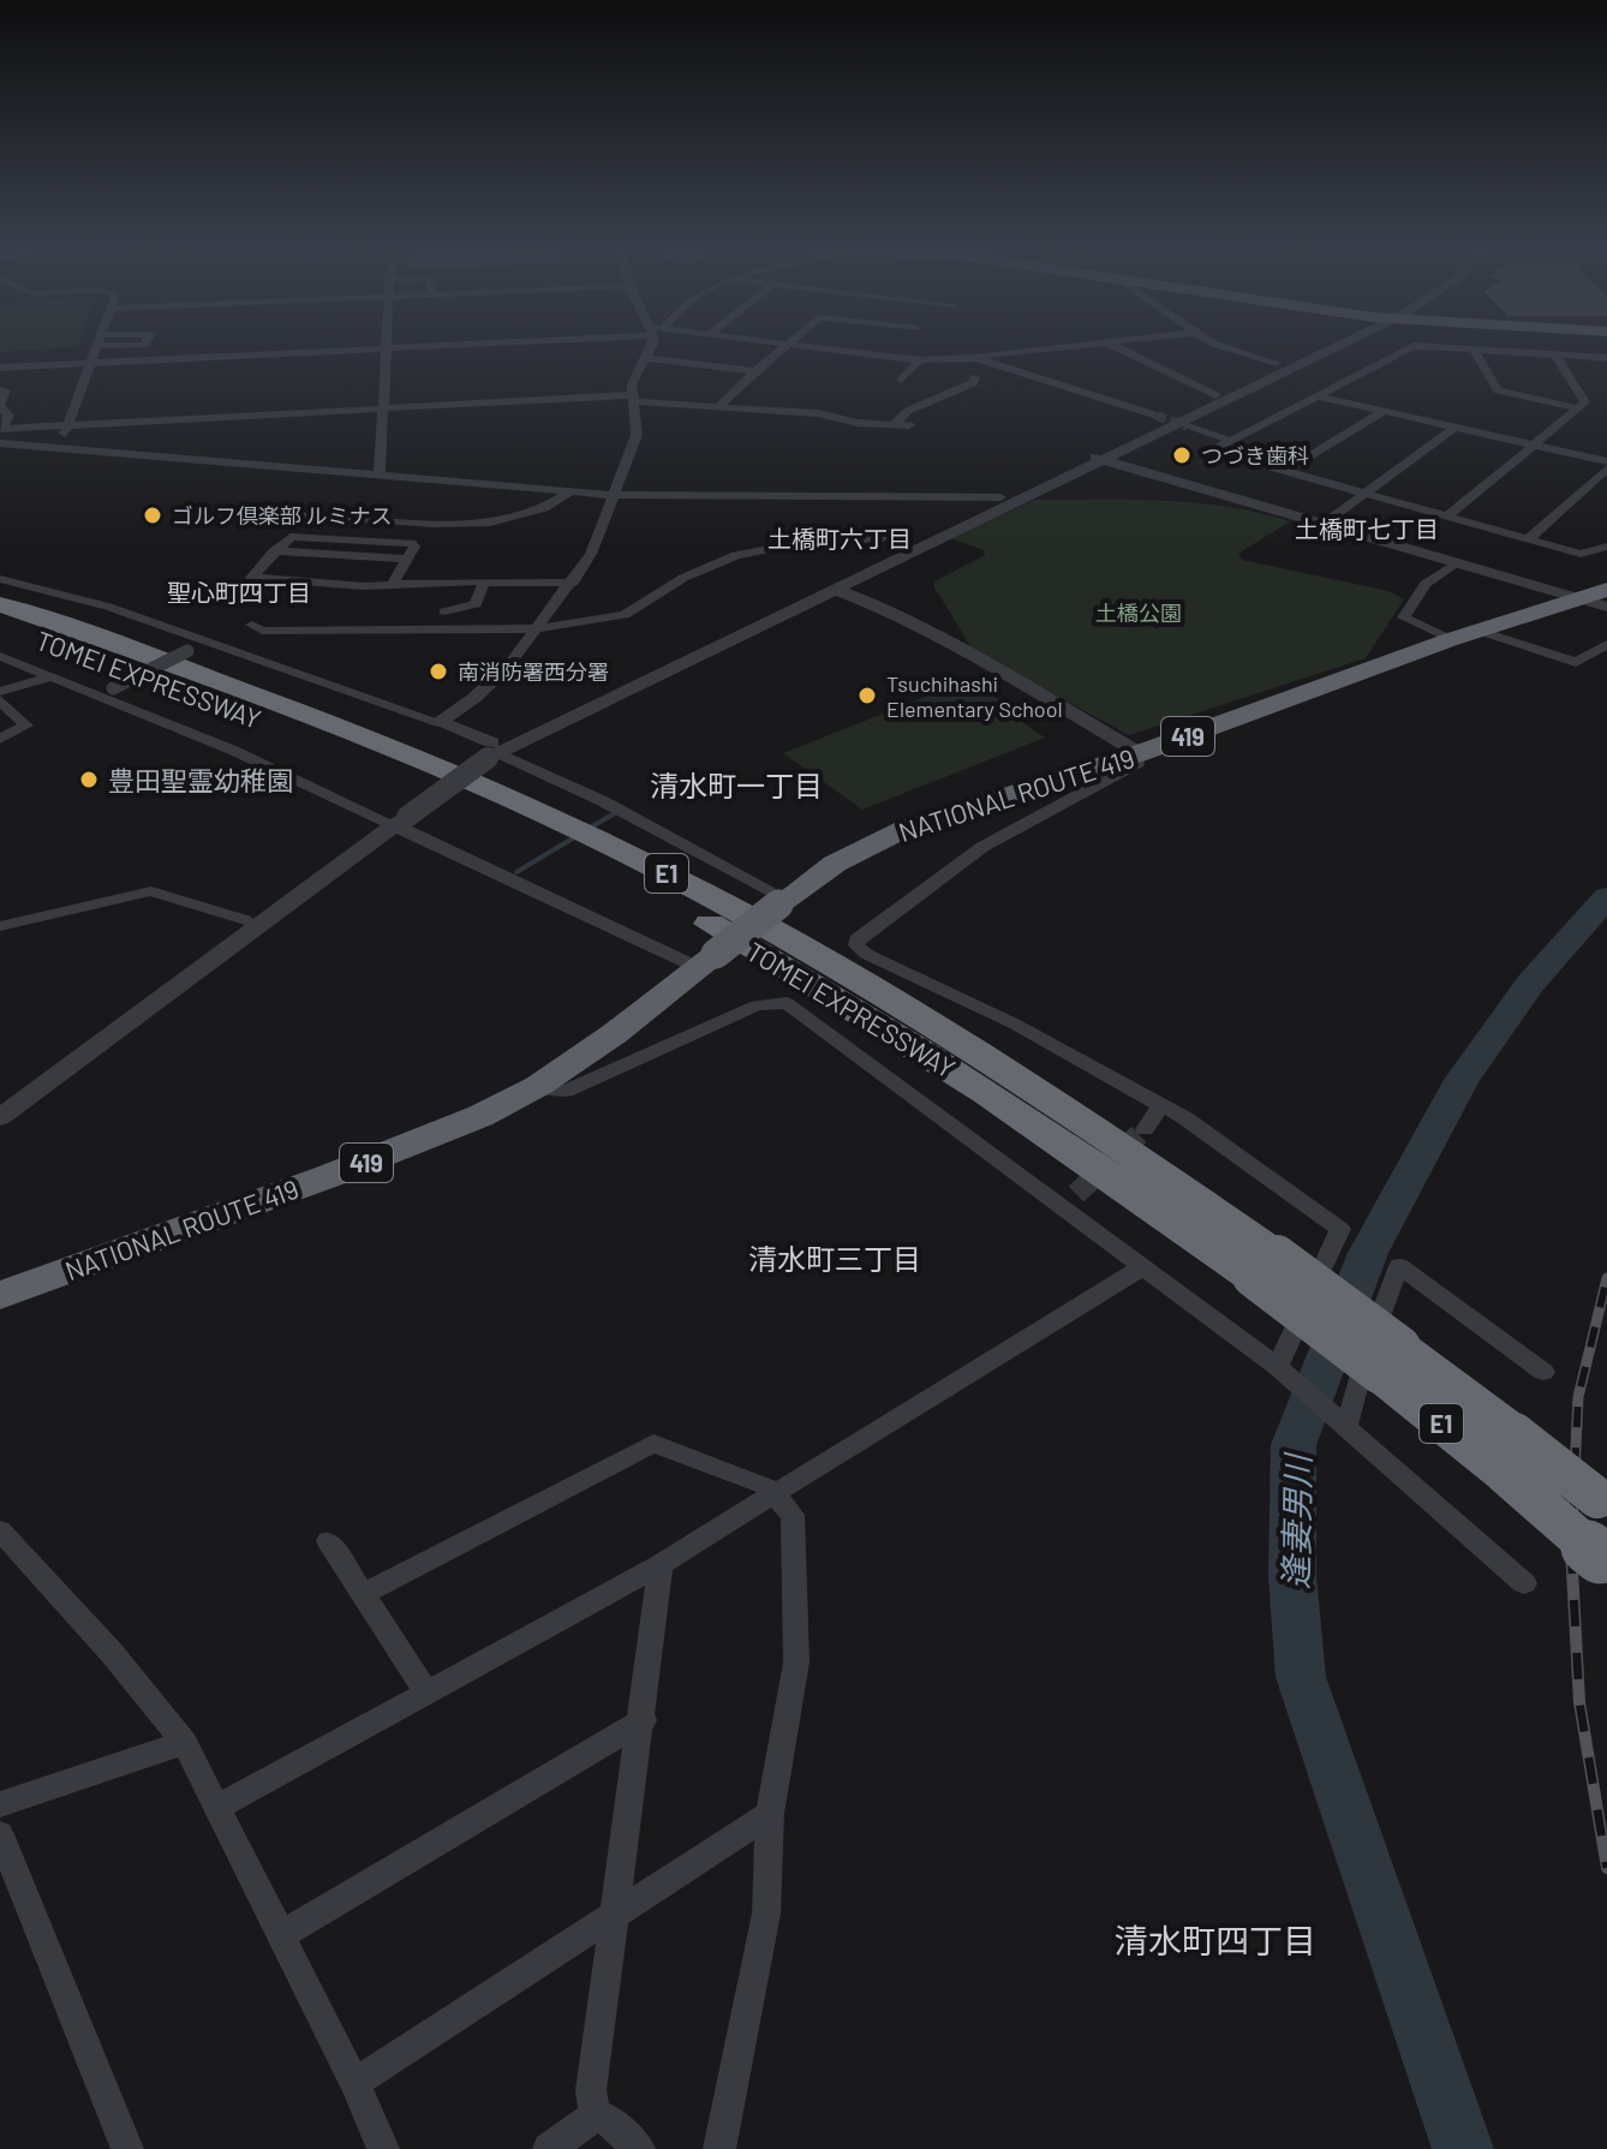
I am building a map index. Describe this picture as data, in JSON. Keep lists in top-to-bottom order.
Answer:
{
  "streets": {
    "highway": [
      "TOMEI EXPRESSWAY",
      "419",
      "NATIONAL ROUTE 419",
      "E1"
    ]
  },
  "districts": [
    "土橋町七丁目",
    "土橋町六丁目",
    "聖心町四丁目",
    "清水町一丁目",
    "清水町三丁目",
    "清水町四丁目"
  ],
  "water": ["逢妻男川"],
  "parks": ["土橋公園"],
  "places": [
    "つづき歯科",
    "ゴルフ倶楽部 ルミナス",
    "南消防署西分署",
    "Tsuchihashi Elementary School",
    "豊田聖霊幼稚園"
  ]
}
